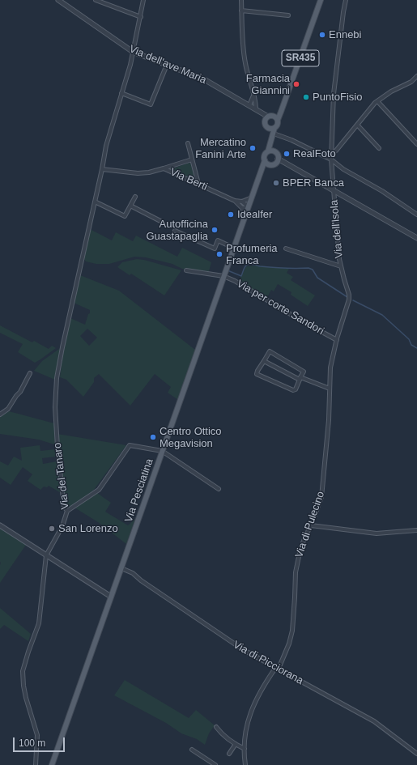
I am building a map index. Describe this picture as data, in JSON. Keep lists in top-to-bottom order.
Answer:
{
  "streets": {
    "main road": ["SR435", "Via Pesciatina"],
    "street": [
      "Via dell'ave Maria",
      "Via Berti",
      "Via dell'Isola",
      "Via per corte Sandori",
      "Via del Tanaro",
      "Via di Pulecino",
      "Via di Picciorana"
    ]
  },
  "crossings": [
    ["Via dell'ave Maria", "Via del Tanaro"],
    ["Via dell'ave Maria", "Via Pesciatina"],
    ["Via Berti", "Via del Tanaro"],
    ["Via dell'Isola", "Via per corte Sandori"],
    ["Via dell'Isola", "Via di Pulecino"],
    ["Via per corte Sandori", "Via Pesciatina"],
    ["Via per corte Sandori", "Via di Pulecino"],
    ["Via Pesciatina", "Via di Picciorana"],
    ["Via di Pulecino", "Via di Picciorana"]
  ],
  "places": [
    "Ennebi",
    "Farmacia Giannini",
    "PuntoFisio",
    "Mercatino Fanini Arte",
    "RealFoto",
    "BPER Banca",
    "Idealfer",
    "Autofficina Guastapaglia",
    "Profumeria Franca",
    "Centro Ottico Megavision",
    "San Lorenzo"
  ],
  "scale_bar": "100 m"
}
